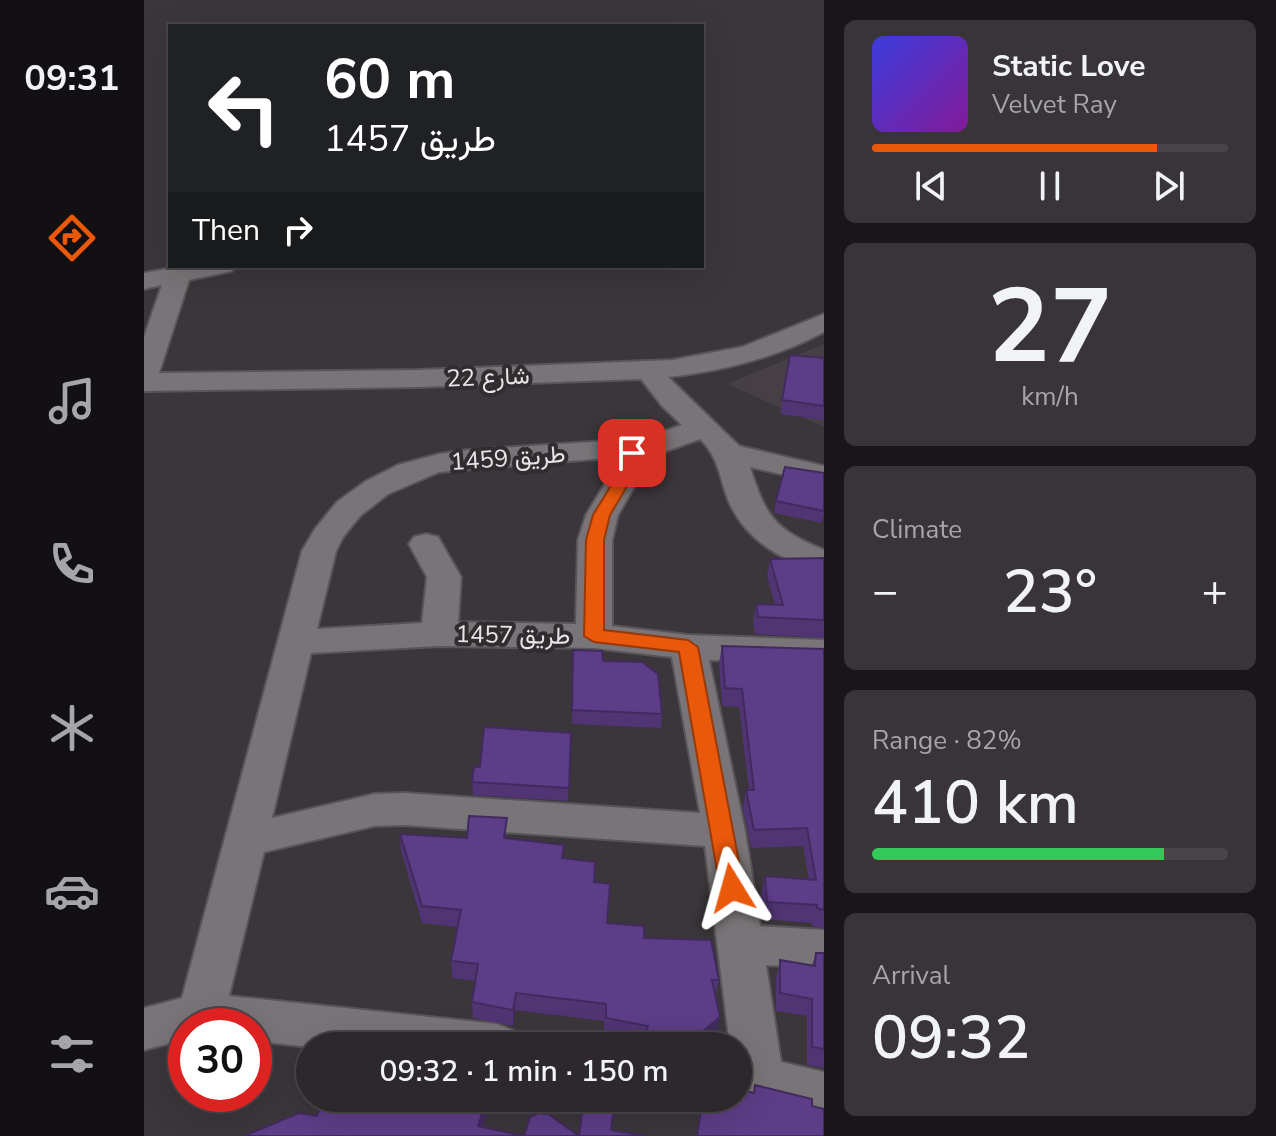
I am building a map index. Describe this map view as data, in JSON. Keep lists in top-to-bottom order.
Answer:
{
  "streets": {
    "street": ["شارع 22", "طريق 1459", "طريق 1457"]
  },
  "crossings": [
    ["طريق 1459", "طريق 1457"]
  ],
  "page": {
    "tabs": "09:31",
    "turn": ["60 m", "طريق 1457"],
    "song": ["Static Love", "Velvet Ray"],
    "then": "Then",
    "tile": [
      ["27", "km/h"],
      "Climate",
      ["Range · 82%", "410 km"],
      ["Arrival", "09:32"]
    ],
    "heat": ["−", "23°", "+"],
    "limit": "30",
    "trip": "09:32 · 1 min · 150 m"
  }
}
